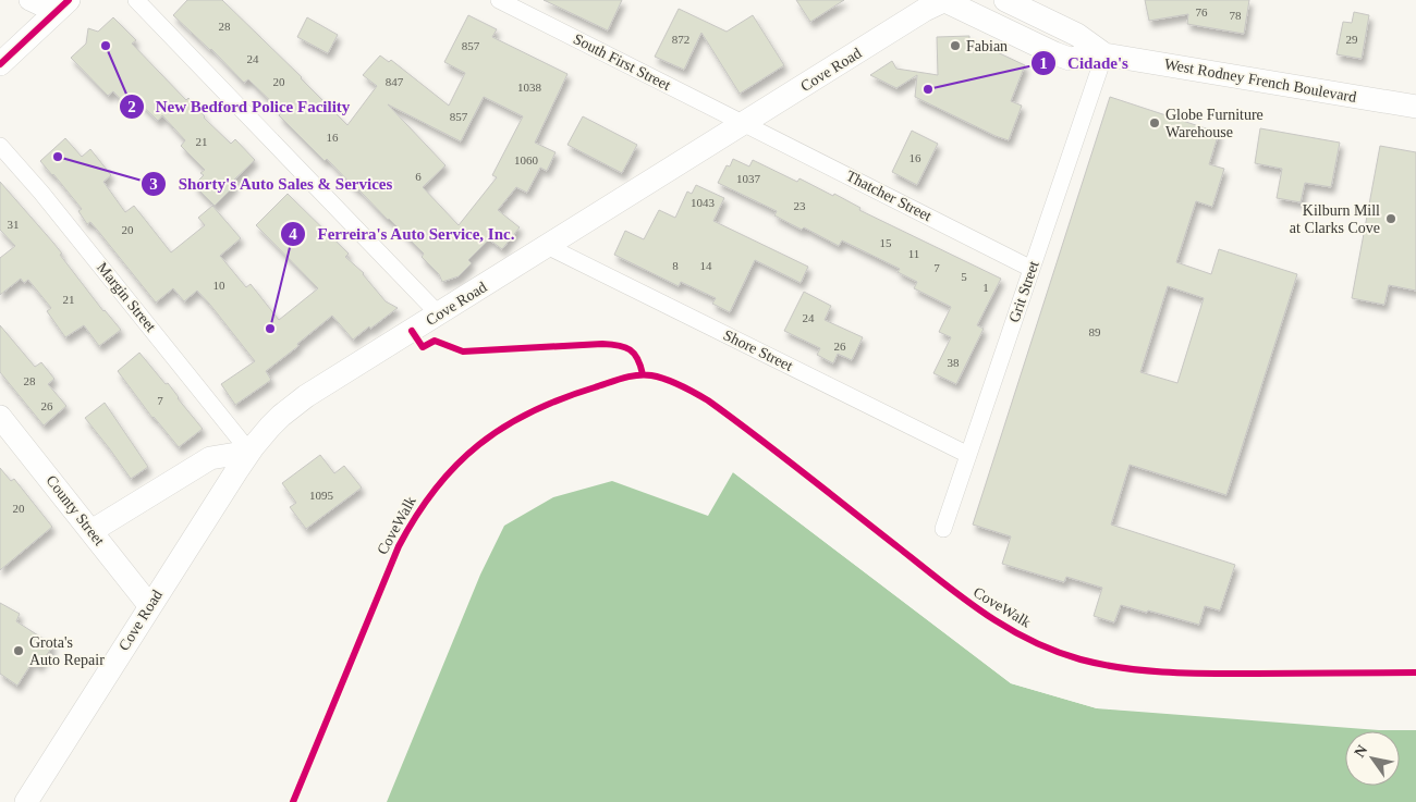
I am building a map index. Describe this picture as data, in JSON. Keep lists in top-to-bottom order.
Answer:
{
  "streets": {
    "main road": ["Cove Road", "West Rodney French Boulevard", "County Street"],
    "street": [
      "South First Street",
      "Thatcher Street",
      "Grit Street",
      "Margin Street",
      "Shore Street"
    ],
    "cycle path": ["CoveWalk"]
  },
  "crossings": [
    ["South First Street", "Cove Road"],
    ["South First Street", "Thatcher Street"],
    ["Cove Road", "West Rodney French Boulevard"],
    ["Cove Road", "Thatcher Street"],
    ["Cove Road", "Margin Street"],
    ["Cove Road", "Shore Street"],
    ["Cove Road", "County Street"],
    ["West Rodney French Boulevard", "Grit Street"],
    ["Thatcher Street", "Grit Street"],
    ["Grit Street", "Shore Street"]
  ],
  "places": [
    "New Bedford Police Facility",
    "Fabian",
    "Cidade's",
    "Globe Furniture Warehouse",
    "Shorty's Auto Sales & Services",
    "Kilburn Mill at Clarks Cove",
    "Ferreira's Auto Service, Inc.",
    "Grota's Auto Repair"
  ],
  "house_numbers": [
    "76",
    "78",
    "28",
    "872",
    "29",
    "857",
    "24",
    "20",
    "847",
    "1038",
    "857",
    "16",
    "21",
    "16",
    "1060",
    "6",
    "1037",
    "1043",
    "23",
    "31",
    "20",
    "15",
    "11",
    "8",
    "14",
    "7",
    "5",
    "10",
    "1",
    "21",
    "24",
    "89",
    "26",
    "38",
    "28",
    "7",
    "26",
    "1095",
    "20"
  ],
  "north": "top left"
}
